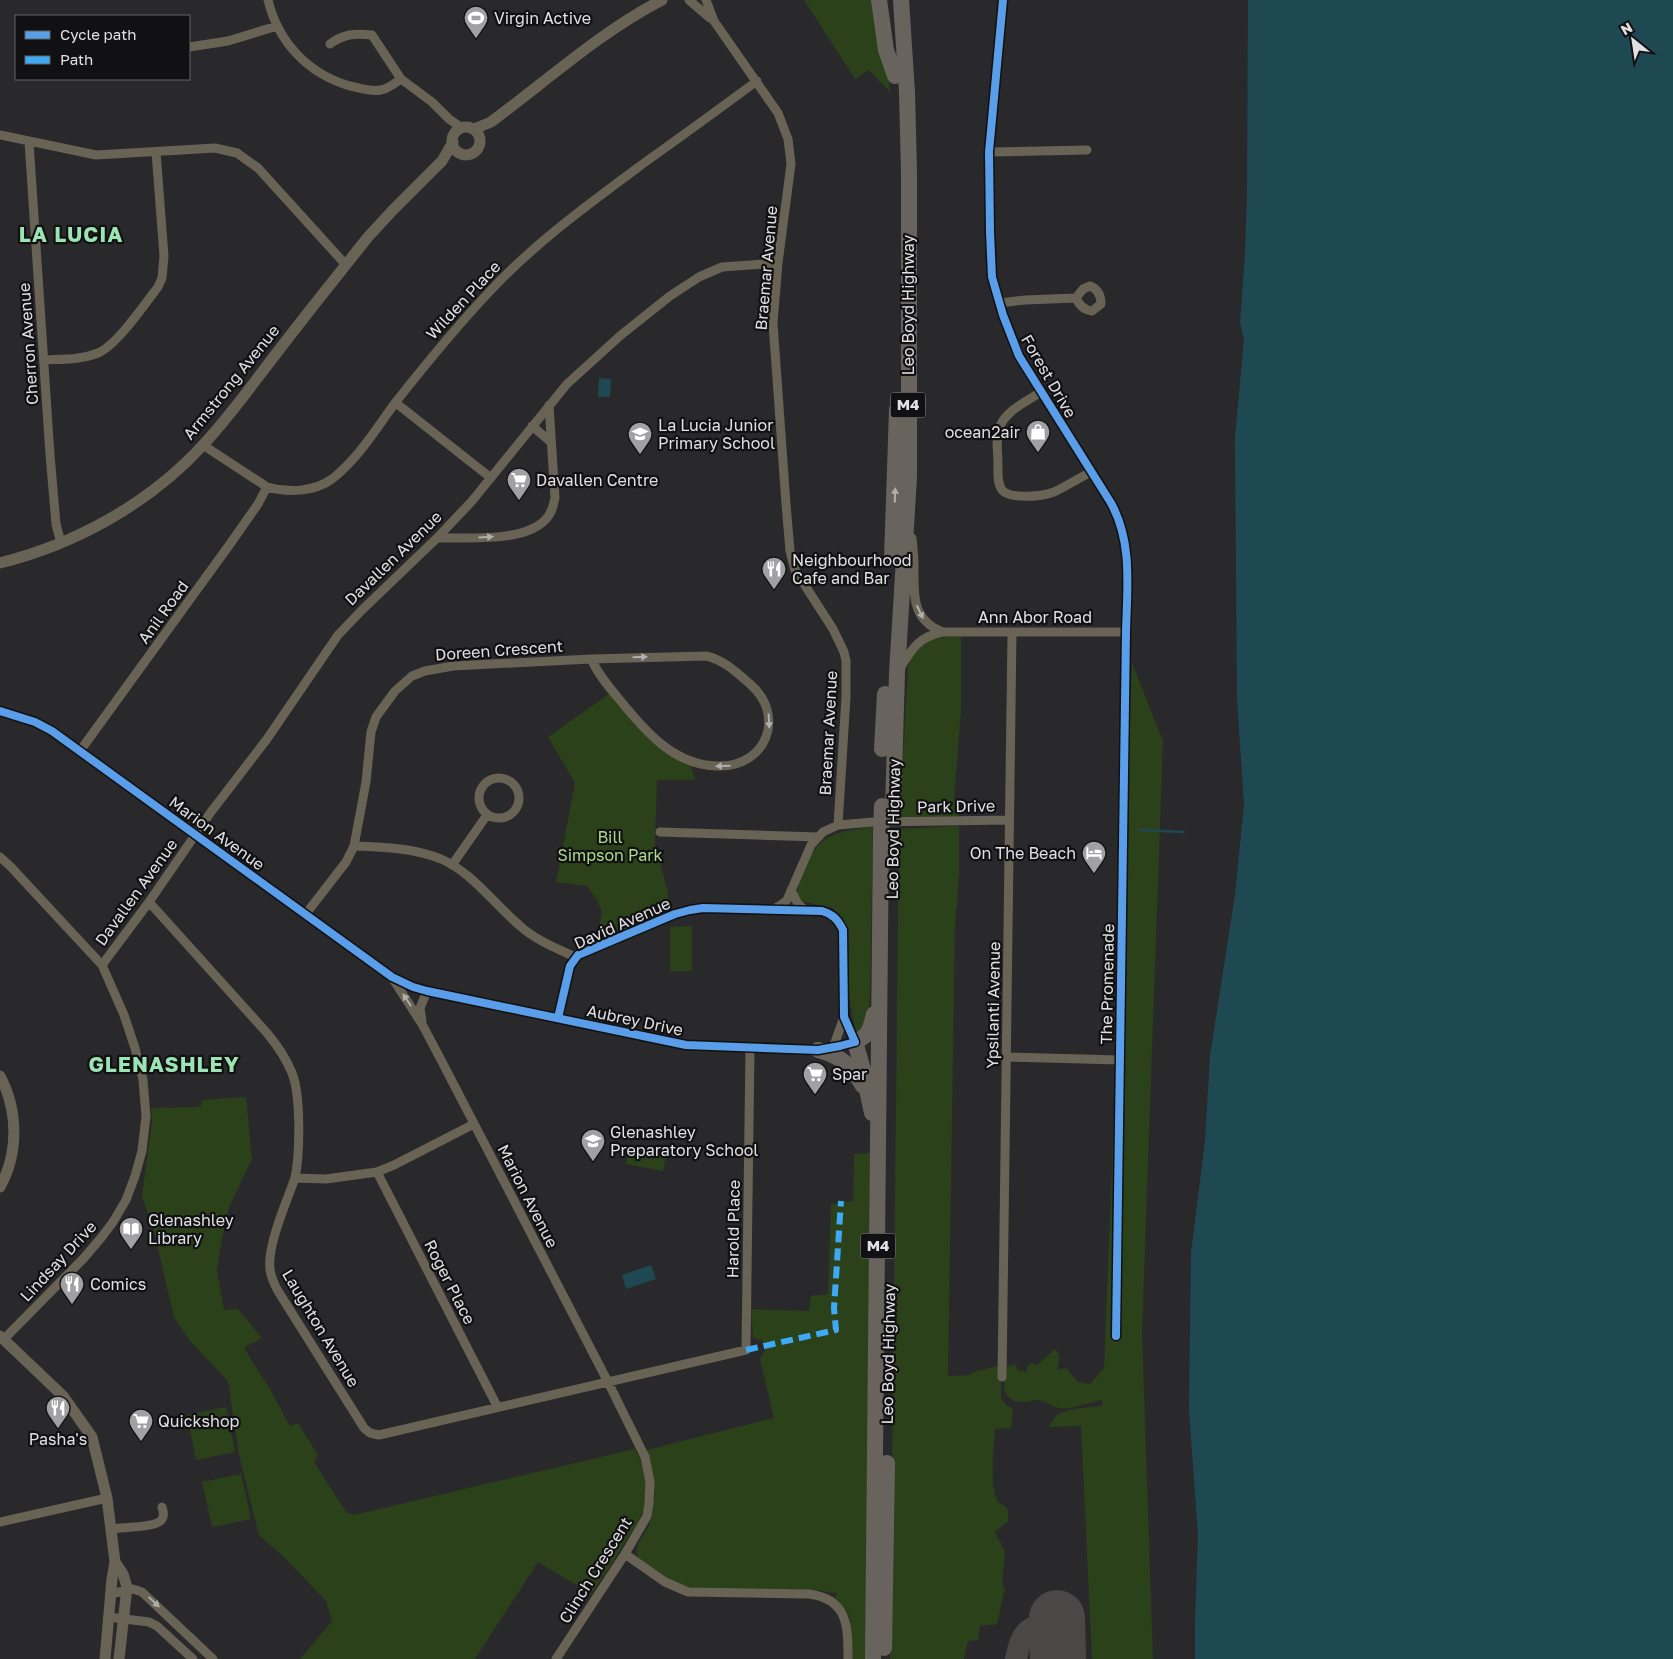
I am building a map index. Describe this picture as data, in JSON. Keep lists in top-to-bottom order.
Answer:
{
  "streets": {
    "highway": ["Leo Boyd Highway", "M4"],
    "street": [
      "Braemar Avenue",
      "Wilden Place",
      "Cherron Avenue",
      "Forest Drive",
      "Armstrong Avenue",
      "Davallen Avenue",
      "Anil Road",
      "Ann Abor Road",
      "Doreen Crescent",
      "Park Drive",
      "Marion Avenue",
      "David Avenue",
      "The Promenade",
      "Ypsilanti Avenue",
      "Aubrey Drive",
      "Harold Place",
      "Lindsay Drive",
      "Roger Place",
      "Laughton Avenue",
      "Clinch Crescent"
    ]
  },
  "crossings": [
    ["Braemar Avenue", "Wilden Place"],
    ["Braemar Avenue", "Davallen Avenue"],
    ["Braemar Avenue", "Park Drive"],
    ["Wilden Place", "Armstrong Avenue"],
    ["Wilden Place", "Anil Road"],
    ["Leo Boyd Highway", "Ann Abor Road"],
    ["Cherron Avenue", "Armstrong Avenue"],
    ["Forest Drive", "Ann Abor Road"],
    ["Forest Drive", "The Promenade"],
    ["Davallen Avenue", "Marion Avenue"],
    ["Davallen Avenue", "Lindsay Drive"],
    ["Davallen Avenue", "Laughton Avenue"],
    ["Anil Road", "Marion Avenue"],
    ["Ann Abor Road", "The Promenade"],
    ["Ann Abor Road", "Ypsilanti Avenue"],
    ["Doreen Crescent", "Marion Avenue"],
    ["Doreen Crescent", "David Avenue"],
    ["Park Drive", "David Avenue"],
    ["Park Drive", "Ypsilanti Avenue"],
    ["Marion Avenue", "Aubrey Drive"],
    ["Marion Avenue", "Laughton Avenue"],
    ["Marion Avenue", "Clinch Crescent"],
    ["David Avenue", "Aubrey Drive"],
    ["Aubrey Drive", "Harold Place"],
    ["Harold Place", "Laughton Avenue"],
    ["Roger Place", "Laughton Avenue"],
    ["Laughton Avenue", "Clinch Crescent"]
  ],
  "districts": ["LA LUCIA", "GLENASHLEY"],
  "parks": ["Bill Simpson Park"],
  "places": {
    "sports": ["Virgin Active"],
    "shop": ["ocean2air"],
    "school or university": ["La Lucia Junior Primary School", "Glenashley Preparatory School"],
    "supermarket": ["Davallen Centre", "Spar", "Quickshop"],
    "restaurant": ["Neighbourhood Cafe and Bar", "Comics", "Pasha's"],
    "hotel": ["On The Beach"],
    "library": ["Glenashley Library"]
  },
  "legend": ["Cycle path", "Path"],
  "north": "top left"
}
